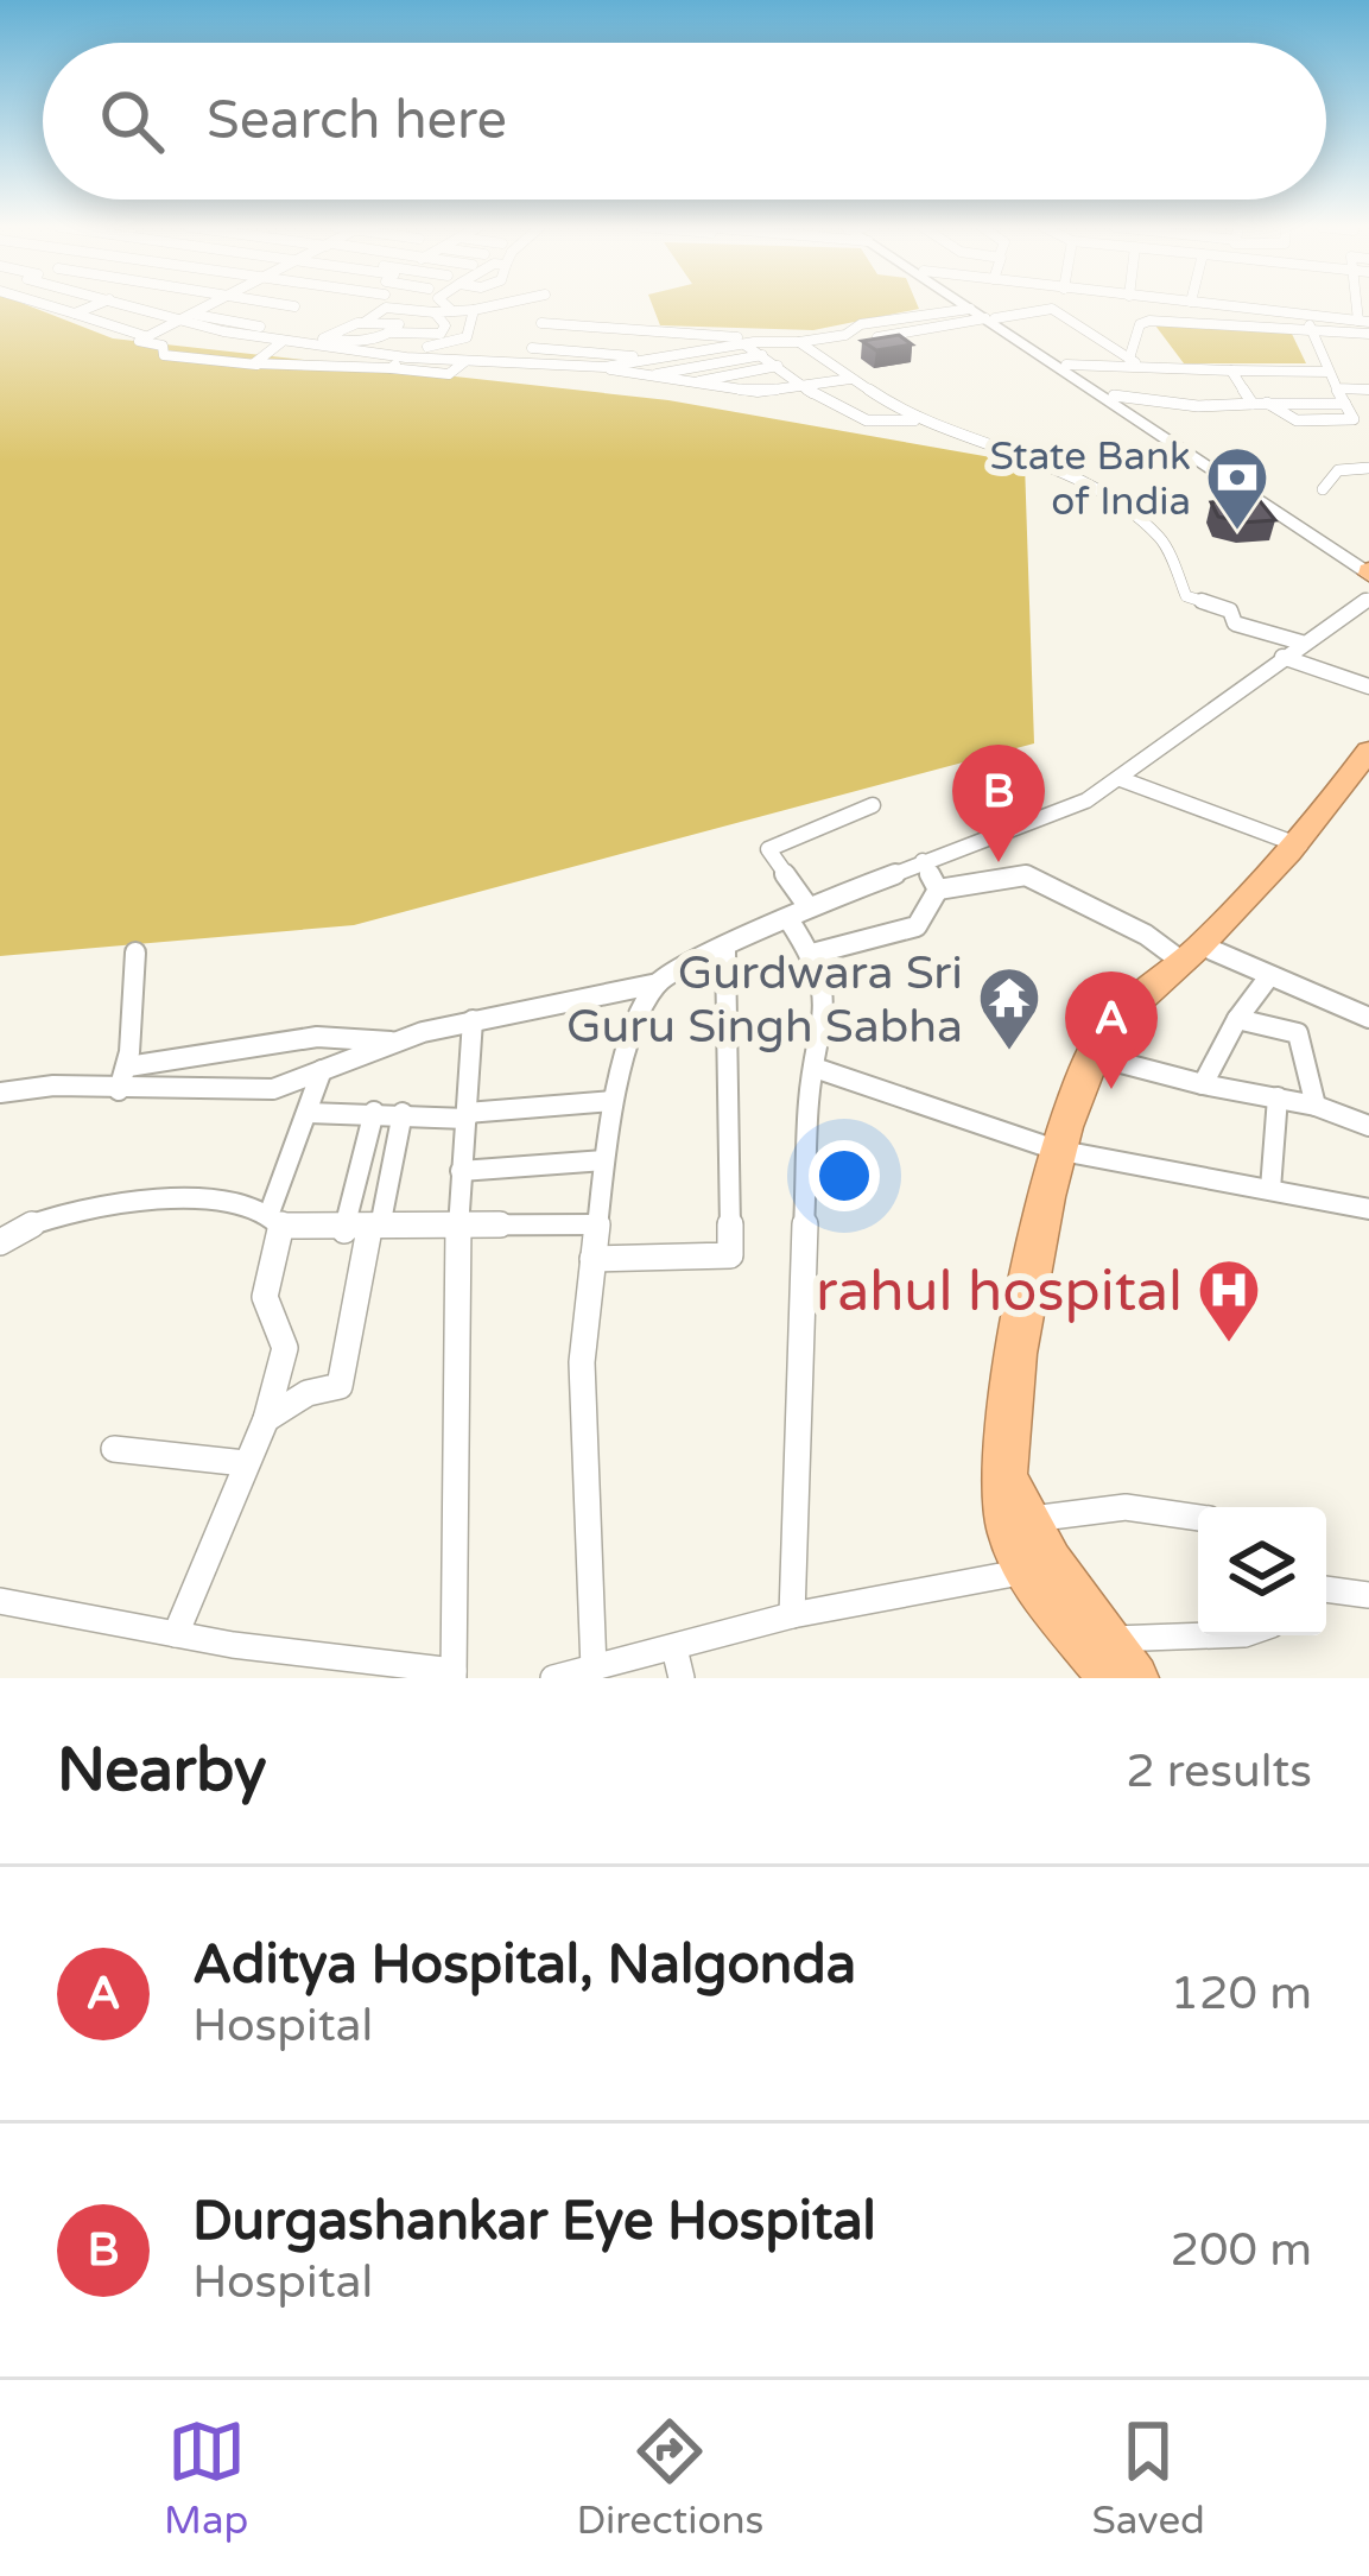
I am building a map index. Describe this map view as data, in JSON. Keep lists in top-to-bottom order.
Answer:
{
  "places": {
    "bank": ["State Bank of India"],
    "temple": ["Gurdwara Sri Guru Singh Sabha"],
    "hospital": ["rahul hospital"]
  },
  "page": {
    "search": "Search here",
    "pins": ["B", "A"],
    "heading": ["Nearby", "2 results"],
    "list": [
      {
        "mark": "A",
        "name": "Aditya Hospital, Nalgonda",
        "note": "Hospital",
        "value": "120 m"
      },
      {
        "mark": "B",
        "name": "Durgashankar Eye Hospital",
        "note": "Hospital",
        "value": "200 m"
      }
    ],
    "nav": ["Map", "Directions", "Saved"]
  }
}
